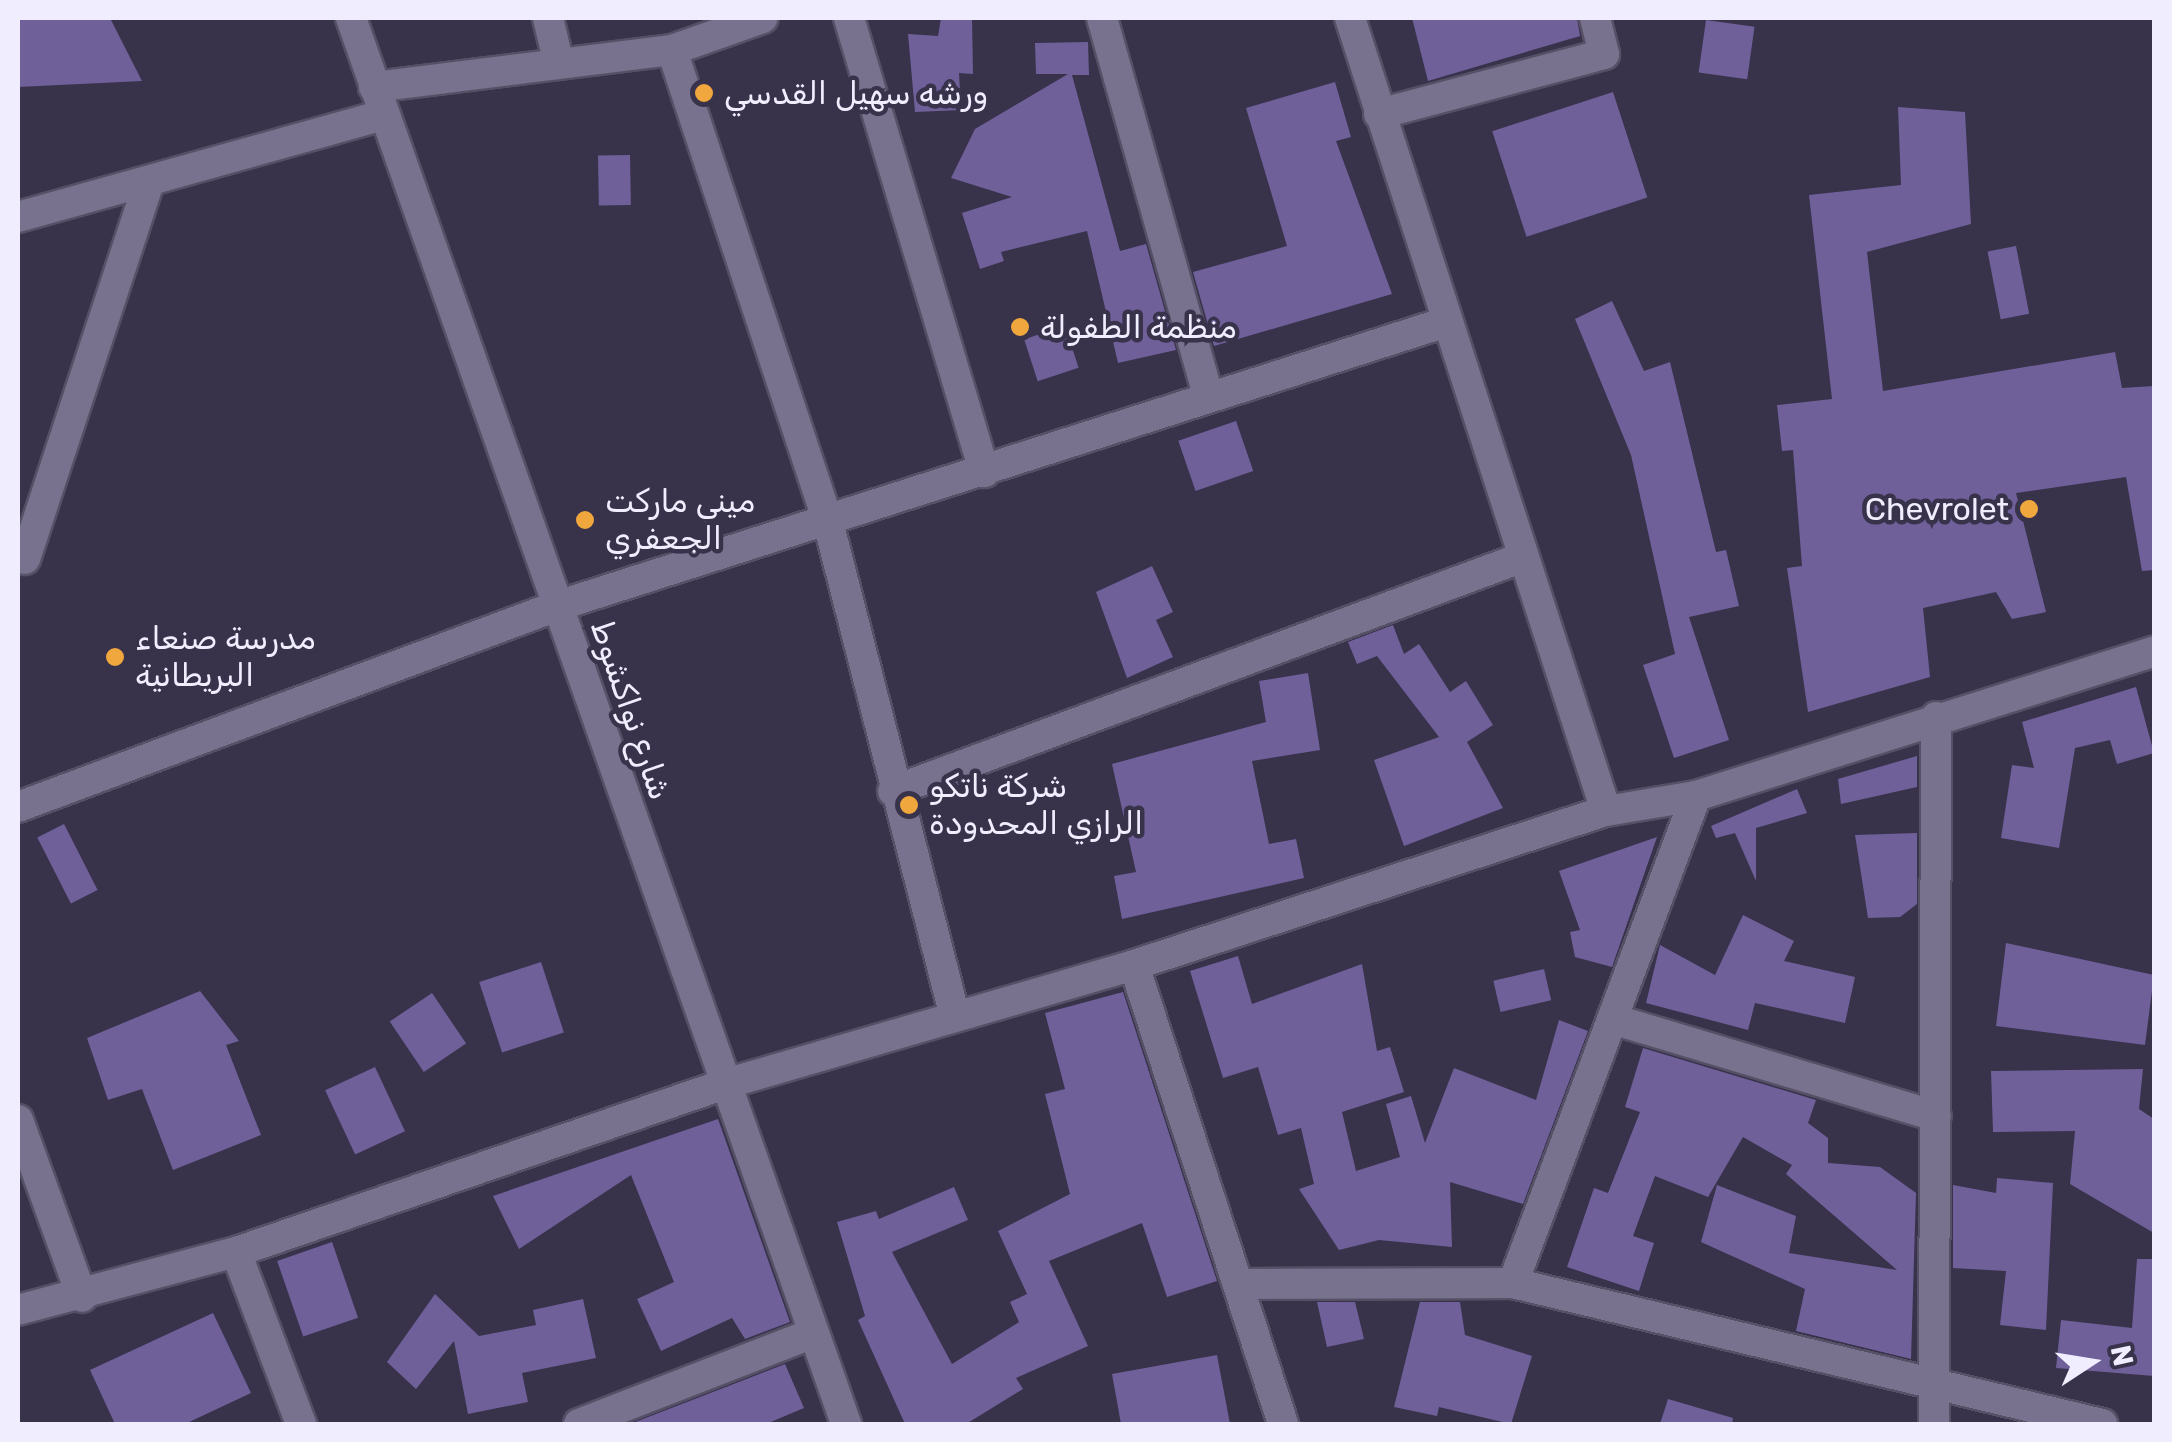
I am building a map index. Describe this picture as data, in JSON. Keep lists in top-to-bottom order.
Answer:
{
  "streets": {
    "street": ["شارع نواكشوط"]
  },
  "places": [
    "ورشه سهيل القدسي",
    "منظمة الطفولة",
    "Chevrolet",
    "ميني ماركت الجعفري",
    "مدرسة صنعاء البريطانية",
    "شركة ناتكو الرازي المحدودة"
  ],
  "north": "right"
}
